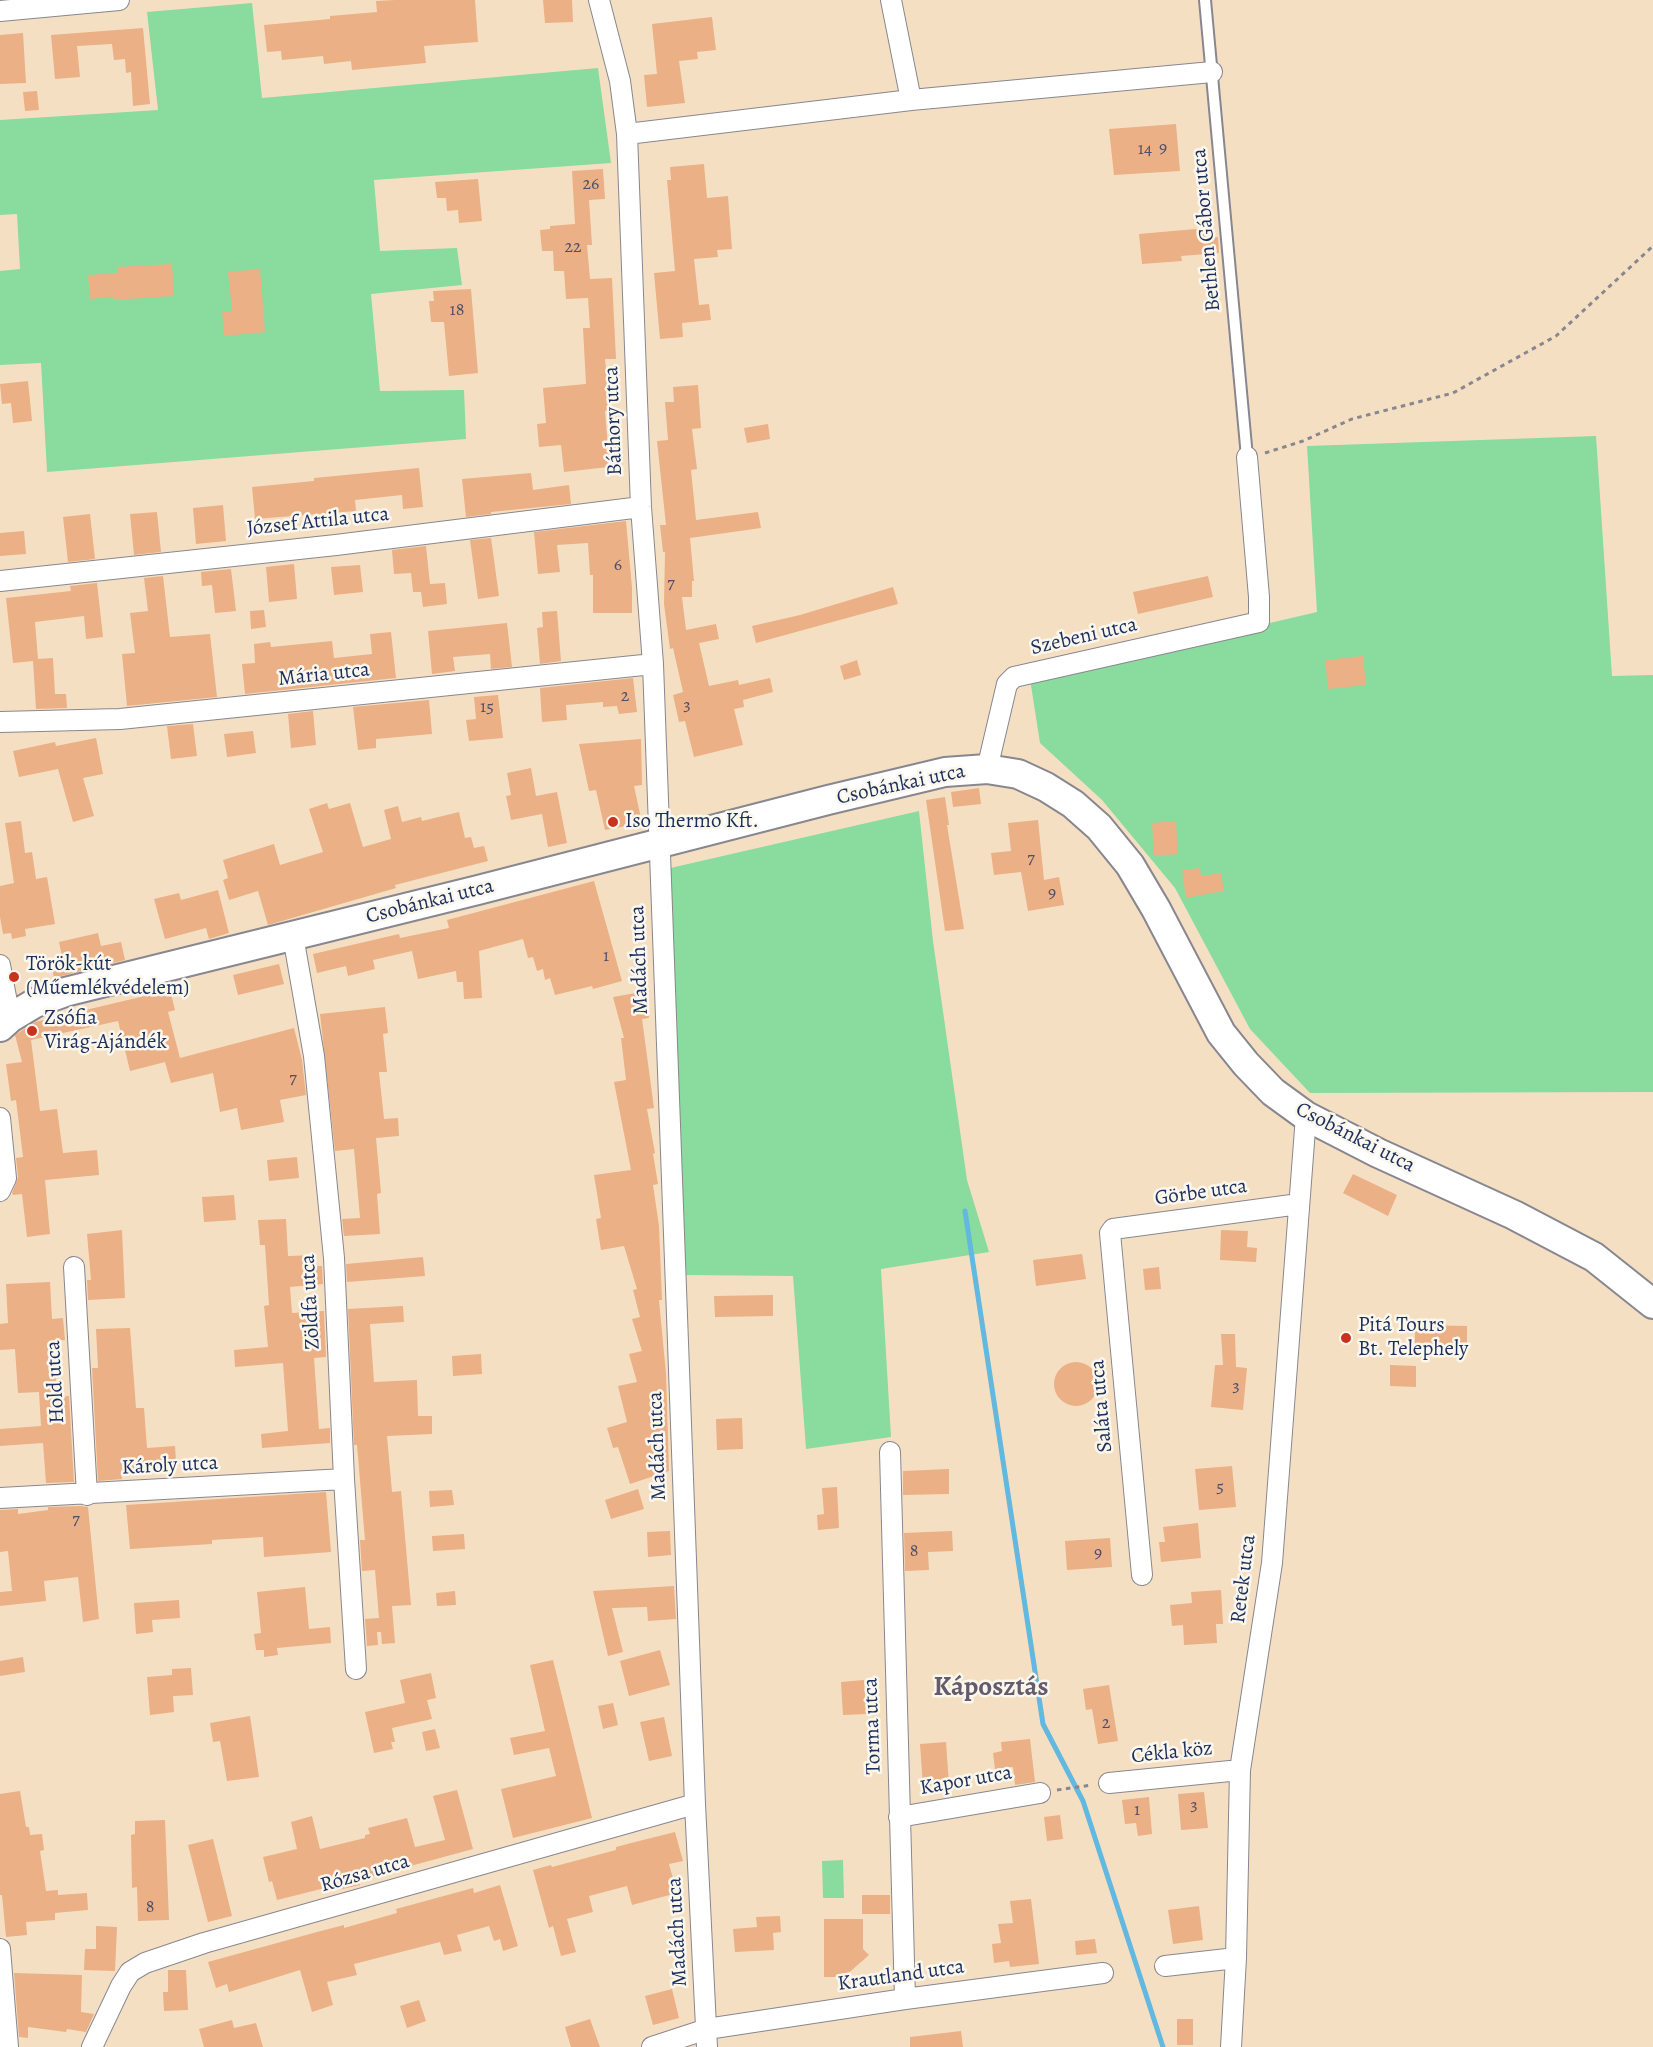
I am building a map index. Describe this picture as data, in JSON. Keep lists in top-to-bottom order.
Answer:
{
  "streets": {
    "main road": ["Csobánkai utca"],
    "street": [
      "Báthory utca",
      "József Attila utca",
      "Szebeni utca",
      "Mária utca",
      "Madách utca",
      "Görbe utca",
      "Zöldfa utca",
      "Hold utca",
      "Saláta utca",
      "Károly utca",
      "Retek utca",
      "Torma utca",
      "Cékla köz",
      "Kapor utca",
      "Rózsa utca",
      "Krautland utca"
    ],
    "lane": ["Bethlen Gábor utca"]
  },
  "crossings": [
    ["Bethlen Gábor utca", "Szebeni utca"],
    ["Báthory utca", "József Attila utca"],
    ["Báthory utca", "Mária utca"],
    ["Báthory utca", "Csobánkai utca"],
    ["Báthory utca", "Madách utca"],
    ["Szebeni utca", "Csobánkai utca"],
    ["Csobánkai utca", "Madách utca"],
    ["Csobánkai utca", "Zöldfa utca"],
    ["Csobánkai utca", "Retek utca"],
    ["Madách utca", "Rózsa utca"],
    ["Madách utca", "Krautland utca"],
    ["Görbe utca", "Saláta utca"],
    ["Görbe utca", "Retek utca"],
    ["Zöldfa utca", "Károly utca"],
    ["Hold utca", "Károly utca"],
    ["Retek utca", "Cékla köz"],
    ["Torma utca", "Kapor utca"],
    ["Torma utca", "Krautland utca"]
  ],
  "districts": ["Káposztás"],
  "places": [
    "Iso Thermo Kft.",
    "Török-kút (Műemlékvédelem)",
    "Zsófia Virág-Ajándék",
    "Pitá Tours Bt. Telephely"
  ],
  "house_numbers": [
    "9",
    "14",
    "26",
    "22",
    "18",
    "6",
    "7",
    "2",
    "3",
    "15",
    "7",
    "9",
    "1",
    "7",
    "3",
    "5",
    "7",
    "8",
    "9",
    "2",
    "3",
    "1",
    "8"
  ]
}
